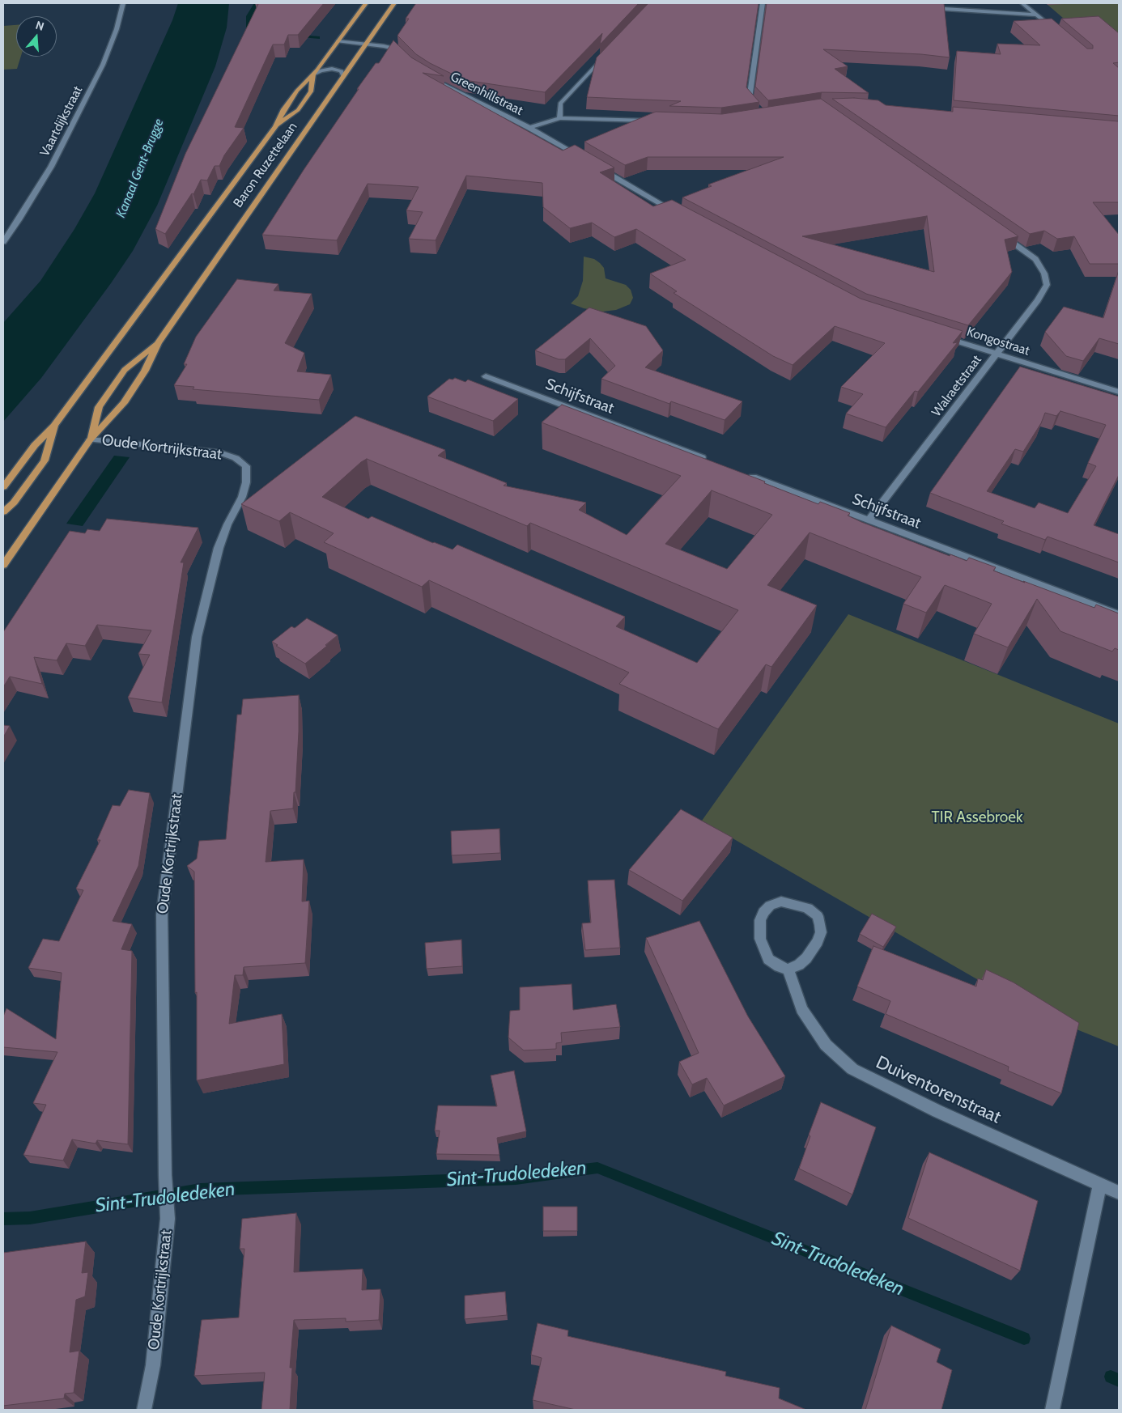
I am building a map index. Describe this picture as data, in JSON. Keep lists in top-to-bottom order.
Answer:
{
  "streets": {
    "main road": ["Baron Ruzettelaan"],
    "street": [
      "Greenhillstraat",
      "Vaartdijkstraat",
      "Kongostraat",
      "Walraetstraat",
      "Schijfstraat",
      "Oude Kortrijkstraat",
      "Duiventorenstraat"
    ]
  },
  "crossings": [
    ["Baron Ruzettelaan", "Oude Kortrijkstraat"],
    ["Kongostraat", "Walraetstraat"],
    ["Walraetstraat", "Schijfstraat"]
  ],
  "water": ["Kanaal Gent-Brugge", "Sint-Trudoledeken"],
  "parks": ["TIR Assebroek"],
  "north": "top"
}
